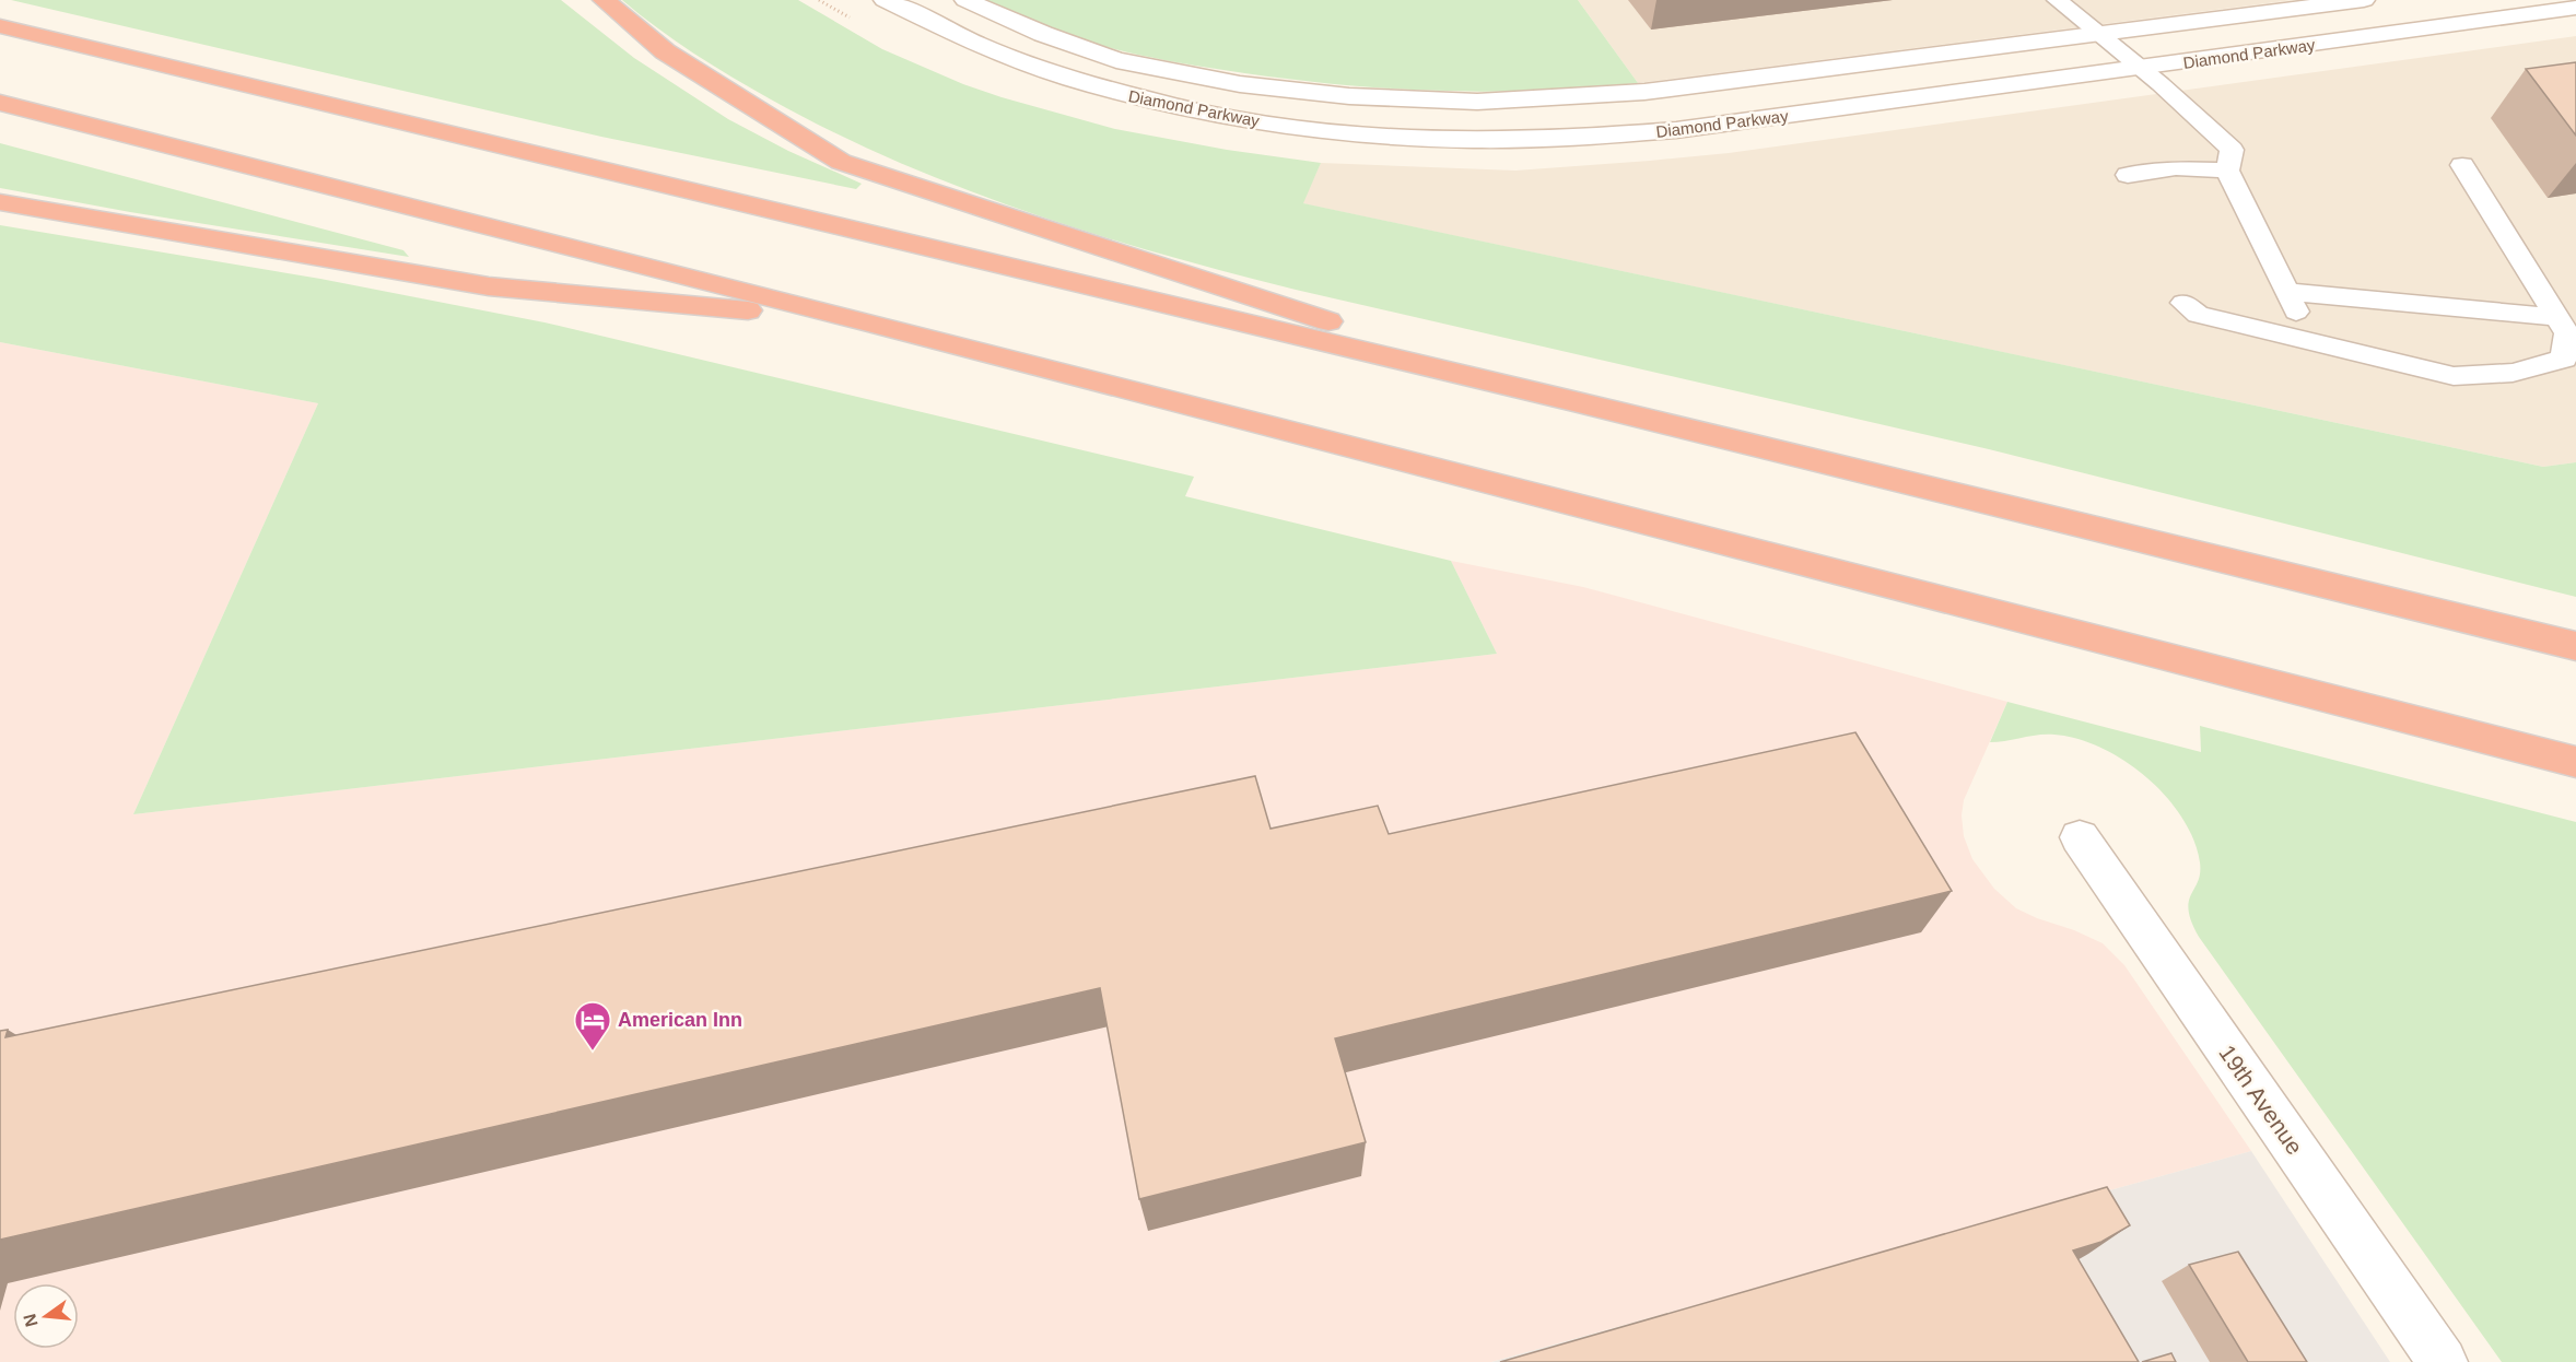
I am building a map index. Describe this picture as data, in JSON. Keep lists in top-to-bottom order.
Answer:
{
  "streets": {
    "street": ["Diamond Parkway", "19th Avenue"]
  },
  "places": {
    "hotel": ["American Inn"]
  },
  "north": "left"
}
